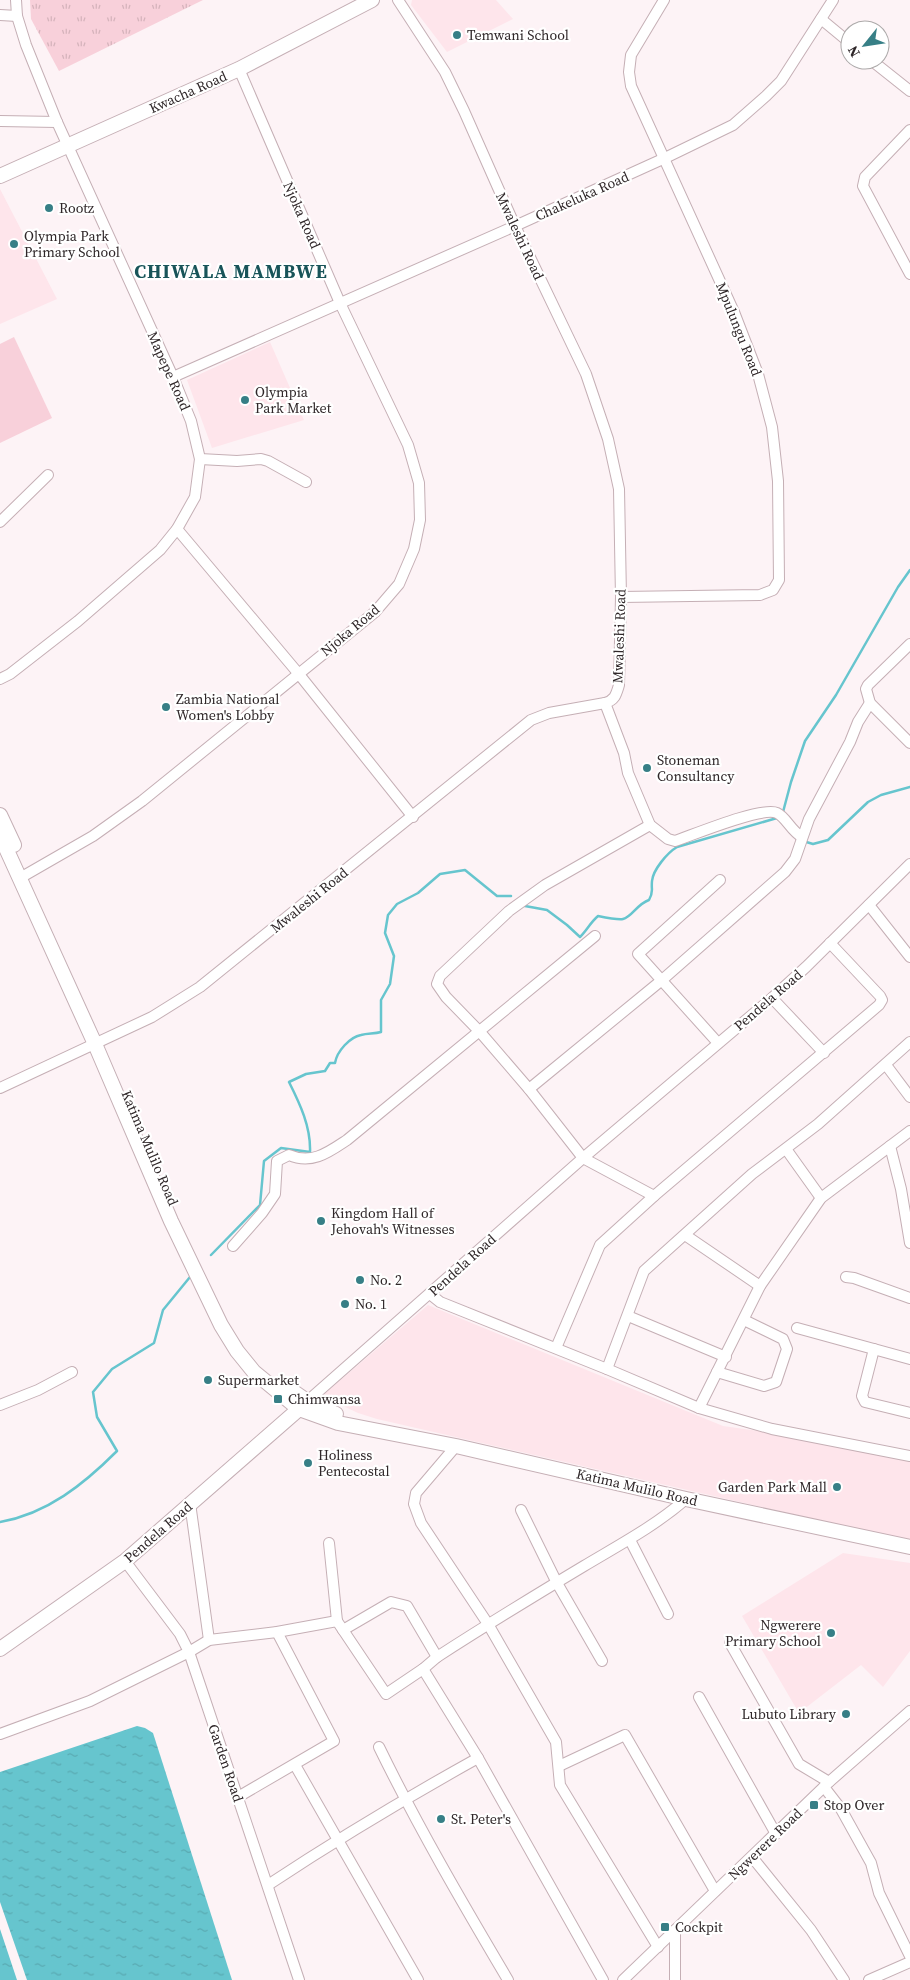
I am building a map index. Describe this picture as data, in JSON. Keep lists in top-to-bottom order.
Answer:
{
  "streets": {
    "main road": ["Kwacha Road", "Pendela Road", "Katima Mulilo Road"],
    "street": [
      "Chakeluka Road",
      "Njoka Road",
      "Mwaleshi Road",
      "Mpulungu Road",
      "Mapepe Road",
      "Garden Road",
      "Ngwerere Road"
    ]
  },
  "crossings": [
    ["Kwacha Road", "Njoka Road"],
    ["Kwacha Road", "Mapepe Road"],
    ["Chakeluka Road", "Njoka Road"],
    ["Chakeluka Road", "Mwaleshi Road"],
    ["Chakeluka Road", "Mpulungu Road"],
    ["Chakeluka Road", "Mapepe Road"],
    ["Njoka Road", "Katima Mulilo Road"],
    ["Mwaleshi Road", "Mpulungu Road"],
    ["Mwaleshi Road", "Katima Mulilo Road"],
    ["Pendela Road", "Katima Mulilo Road"],
    ["Pendela Road", "Garden Road"]
  ],
  "districts": ["CHIWALA MAMBWE"],
  "places": {
    "other": [
      "Temwani School",
      "Rootz",
      "Olympia Park Primary School",
      "Olympia Park Market",
      "Zambia National Women's Lobby",
      "Stoneman Consultancy",
      "Kingdom Hall of Jehovah's Witnesses",
      "No. 2",
      "No. 1",
      "Supermarket",
      "Holiness Pentecostal",
      "Garden Park Mall",
      "Ngwerere Primary School",
      "Lubuto Library",
      "St. Peter's"
    ],
    "transit": ["Chimwansa", "Stop Over", "Cockpit"]
  },
  "north": "bottom left"
}
